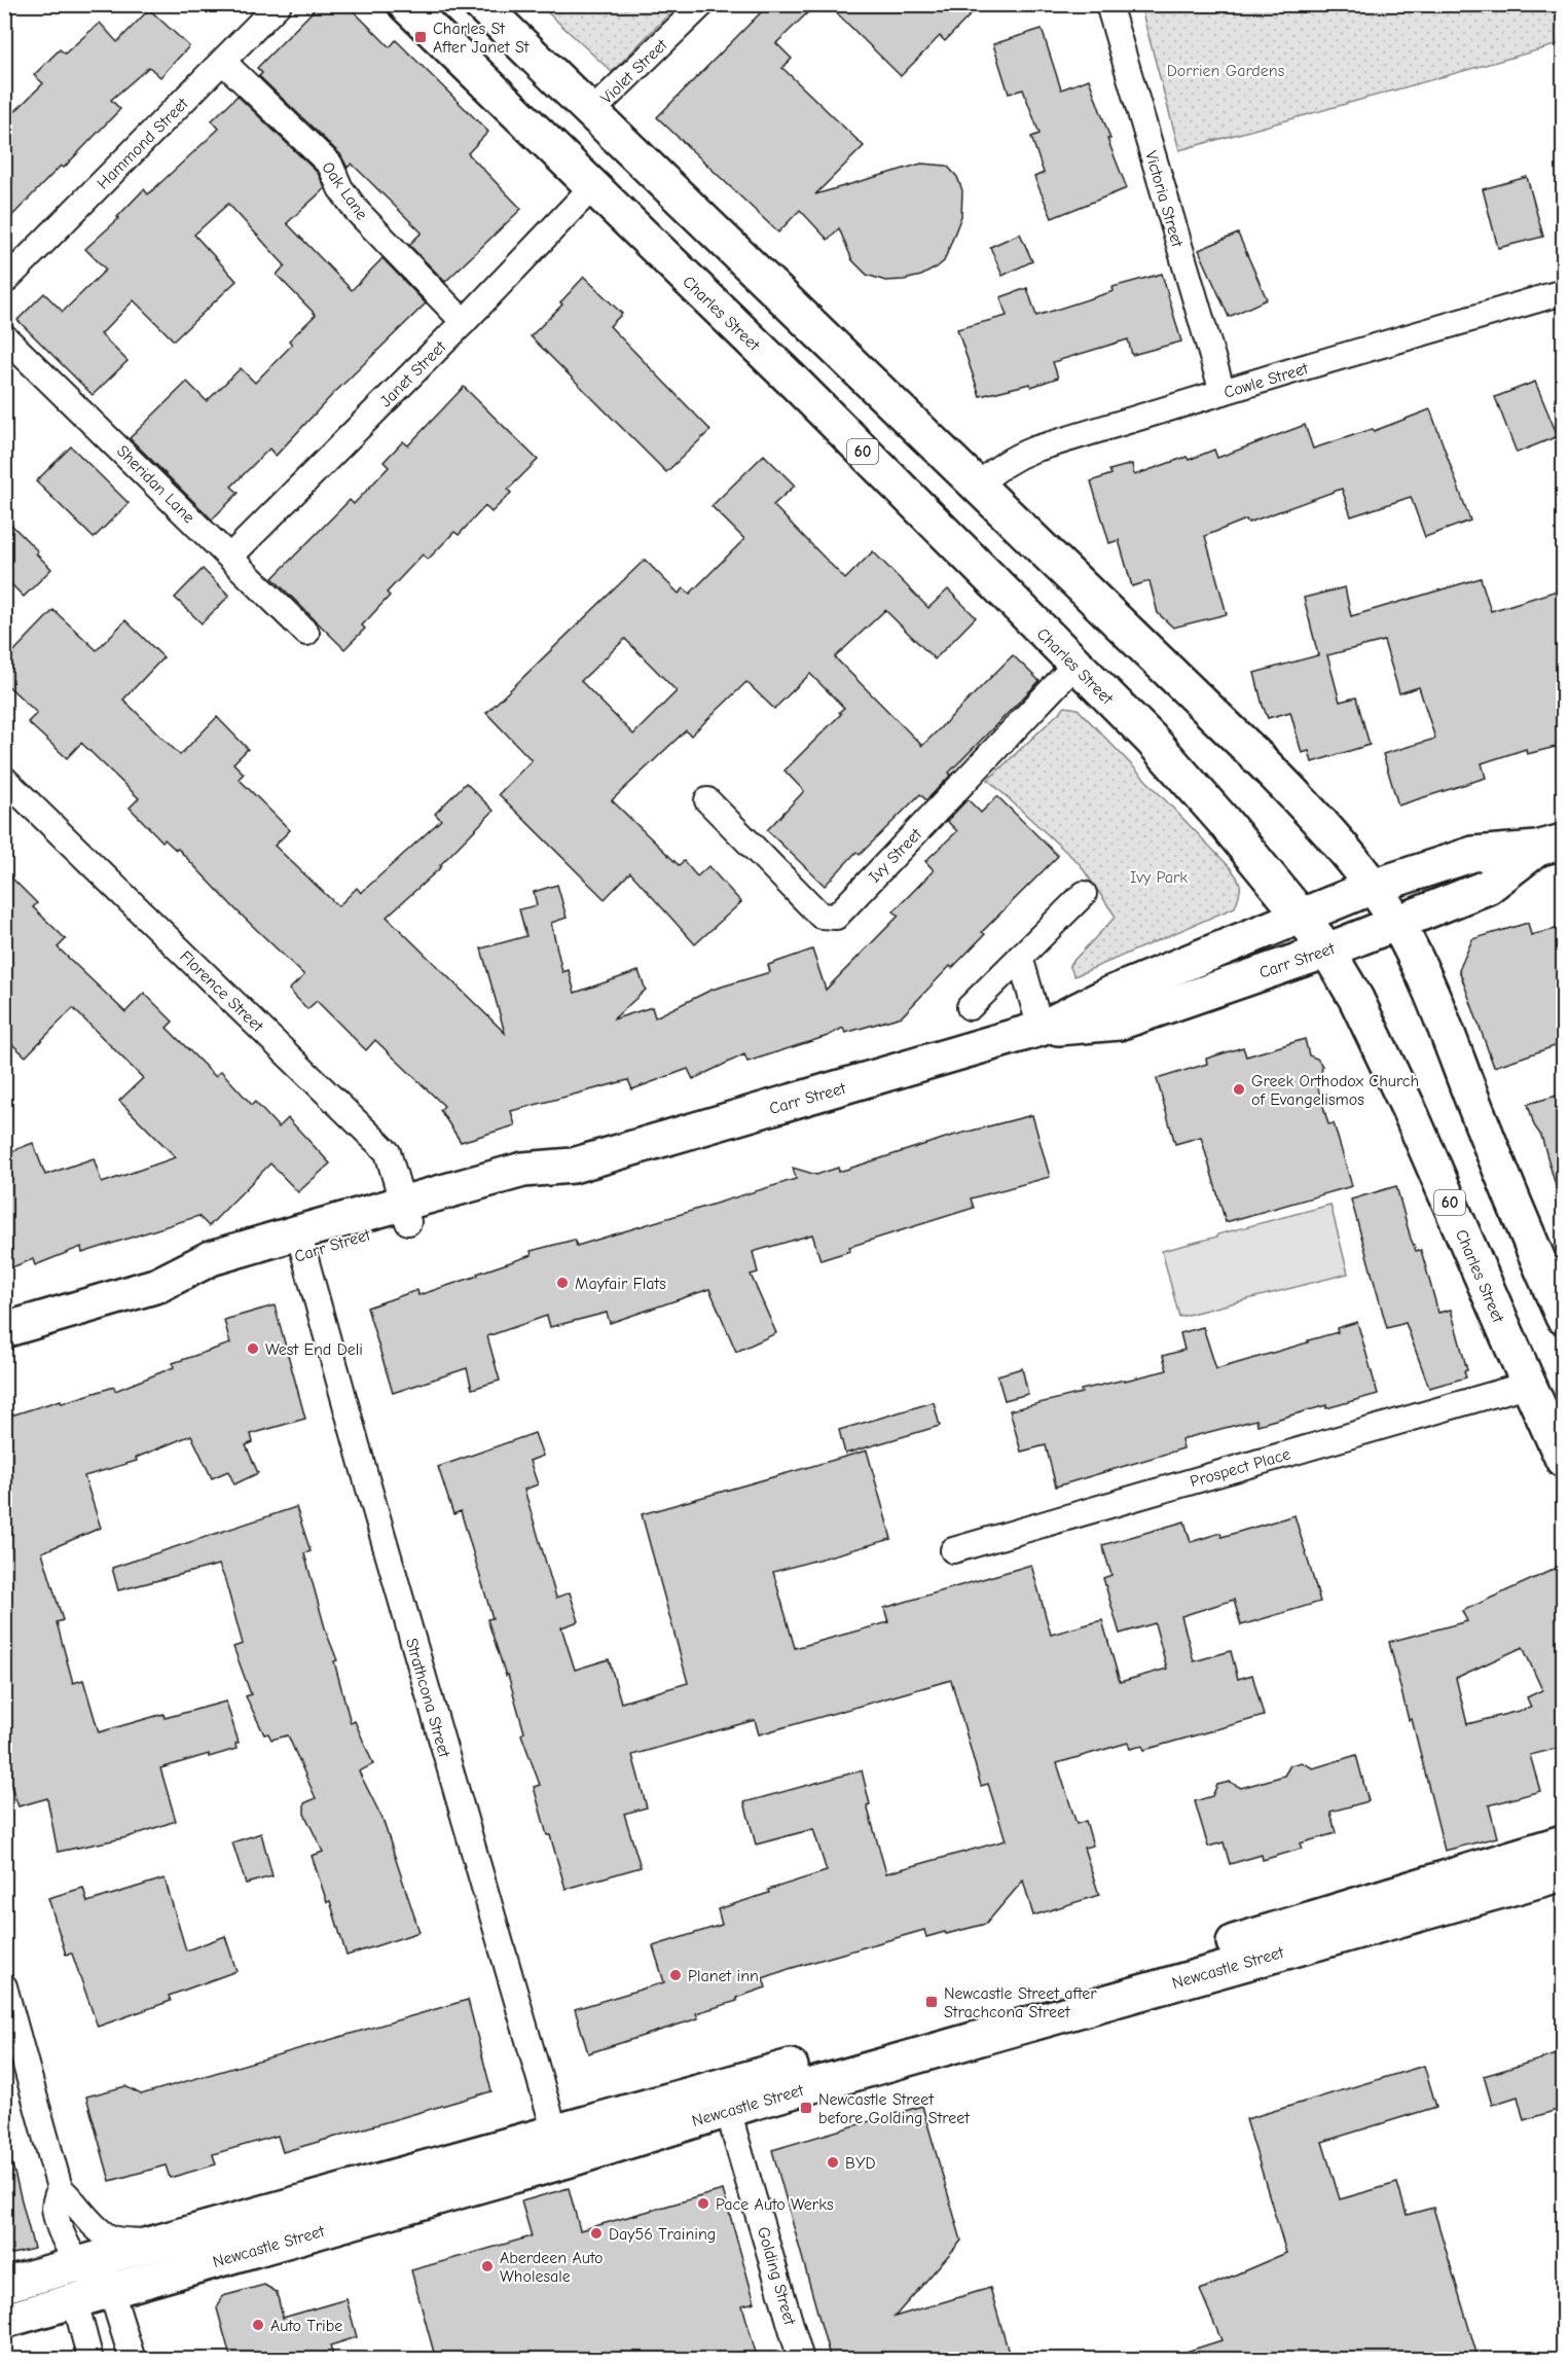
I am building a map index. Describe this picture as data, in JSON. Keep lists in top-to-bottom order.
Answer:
{
  "streets": {
    "main road": [
      "Charles Street",
      "60",
      "Carr Street",
      "Newcastle Street"
    ],
    "street": [
      "Violet Street",
      "Hammond Street",
      "Oak Lane",
      "Victoria Street",
      "Janet Street",
      "Cowle Street",
      "Sheridan Lane",
      "Ivy Street",
      "Florence Street",
      "Prospect Place",
      "Strathcona Street",
      "Golding Street"
    ]
  },
  "crossings": [
    ["Hammond Street", "Oak Lane"],
    ["Oak Lane", "Janet Street"],
    ["Victoria Street", "Cowle Street"],
    ["Charles Street", "Janet Street"],
    ["Charles Street", "Ivy Street"],
    ["Charles Street", "Carr Street"],
    ["Charles Street", "Prospect Place"],
    ["Janet Street", "Sheridan Lane"],
    ["Carr Street", "Florence Street"],
    ["Carr Street", "Strathcona Street"],
    ["Strathcona Street", "Newcastle Street"],
    ["Newcastle Street", "Golding Street"]
  ],
  "parks": ["Dorrien Gardens", "Ivy Park"],
  "places": {
    "transit": ["Charles St After Janet St", "Newcastle Street after Strachcona Street", "Newcastle Street before Golding Street"],
    "other": [
      "Greek Orthodox Church of Evangelismos",
      "Mayfair Flats",
      "West End Deli",
      "Planet inn",
      "BYD",
      "Pace Auto Werks",
      "Day56 Training",
      "Aberdeen Auto Wholesale",
      "Auto Tribe"
    ]
  }
}
